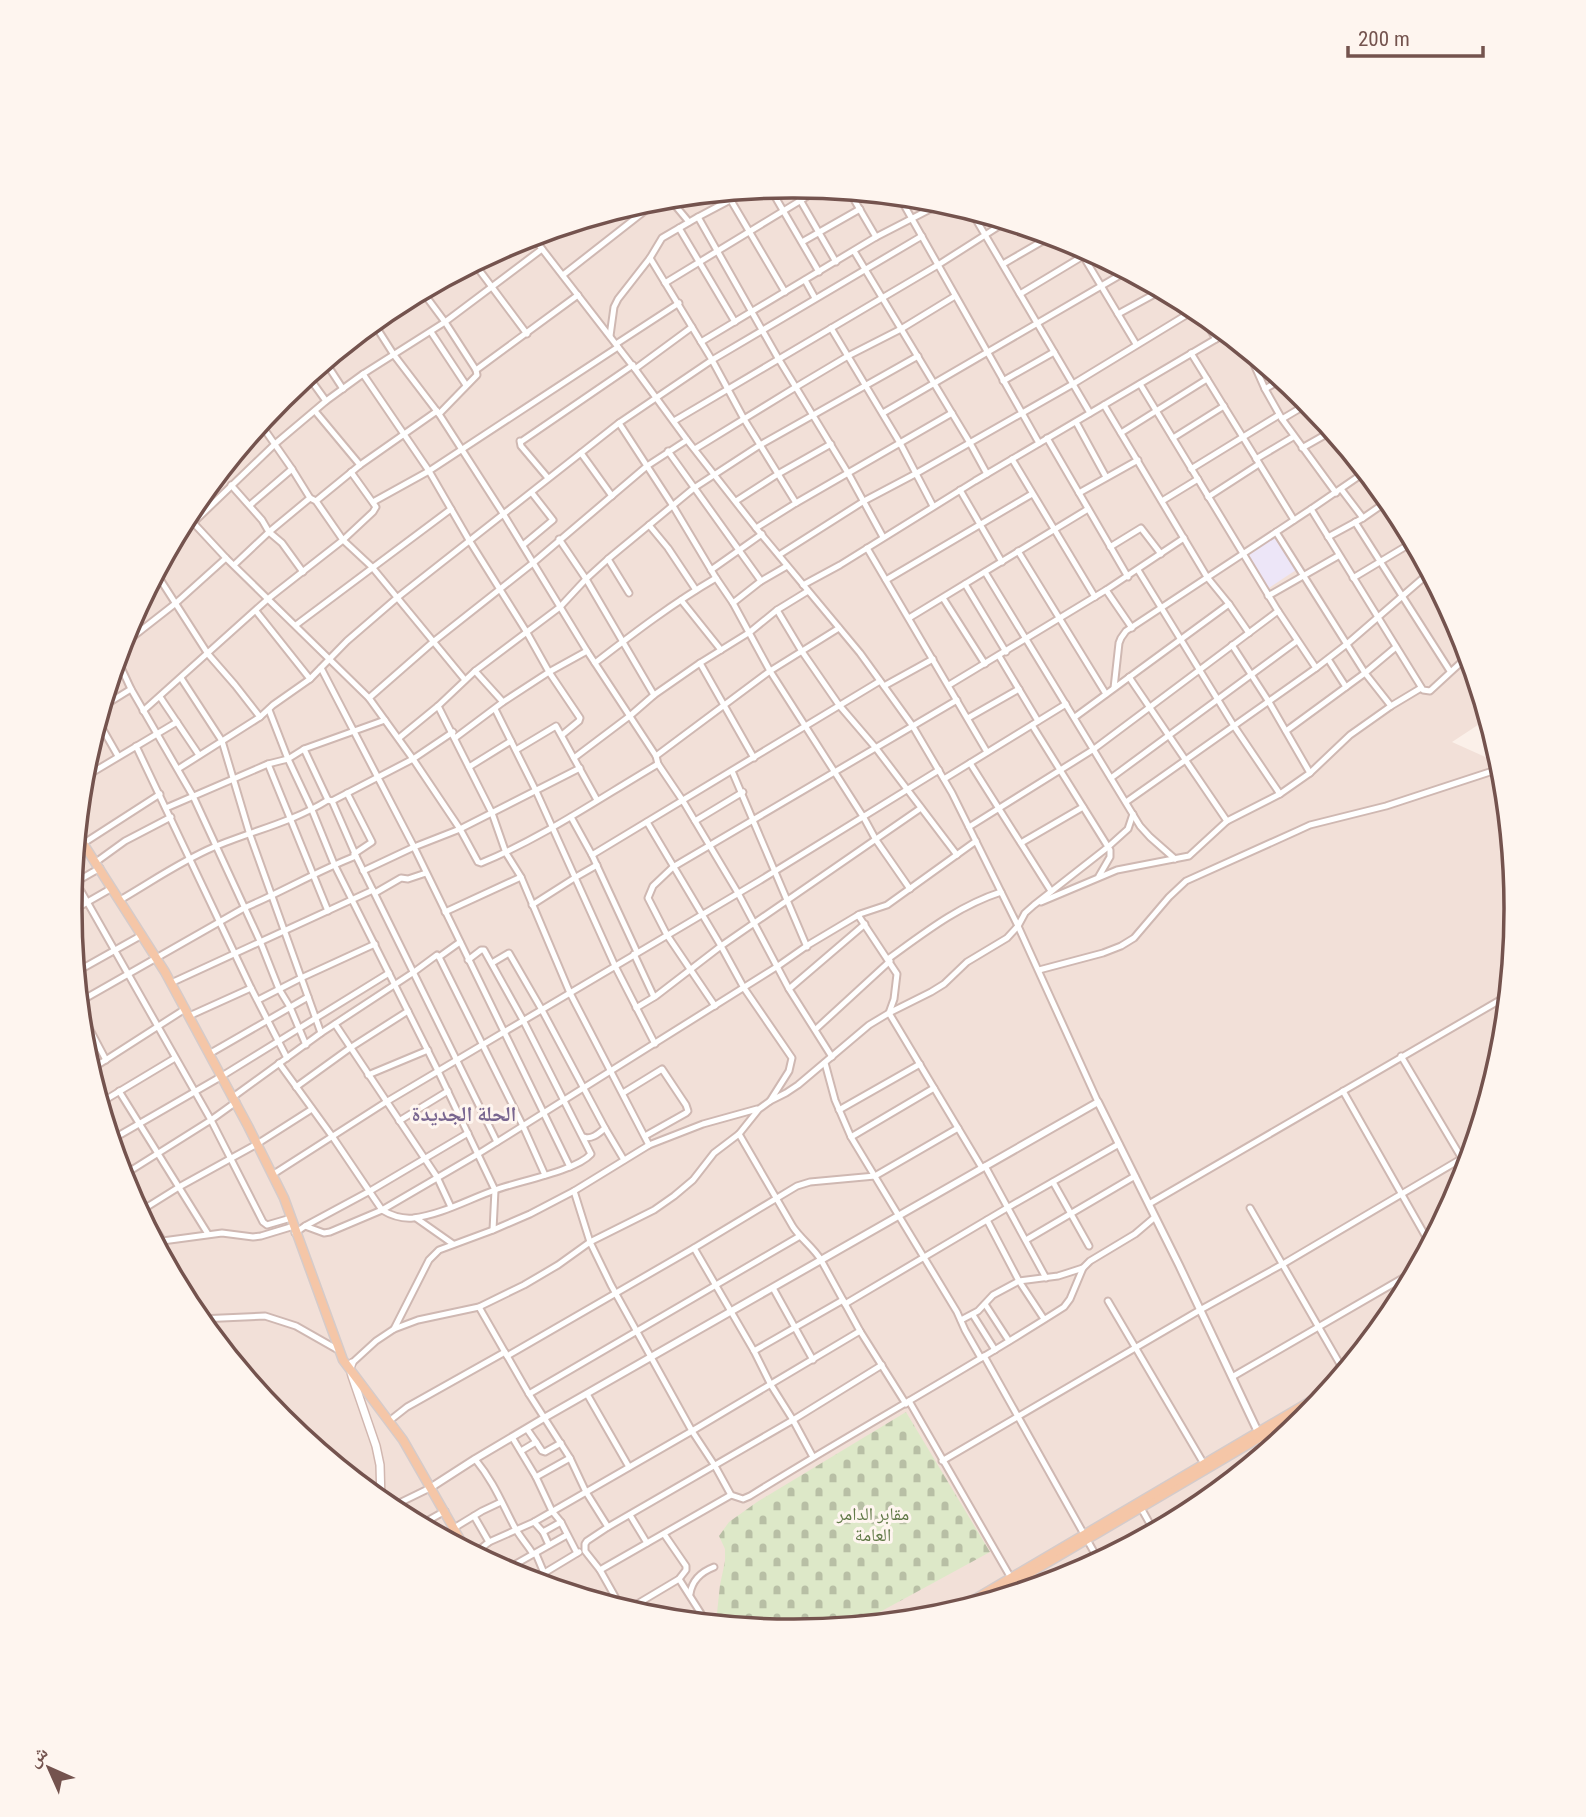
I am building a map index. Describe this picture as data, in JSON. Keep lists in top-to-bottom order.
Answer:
{
  "districts": ["الحلة الجديدة"],
  "parks": ["مقابر الدامر العامة"],
  "scale_bar": "200 m",
  "north": "top left"
}
